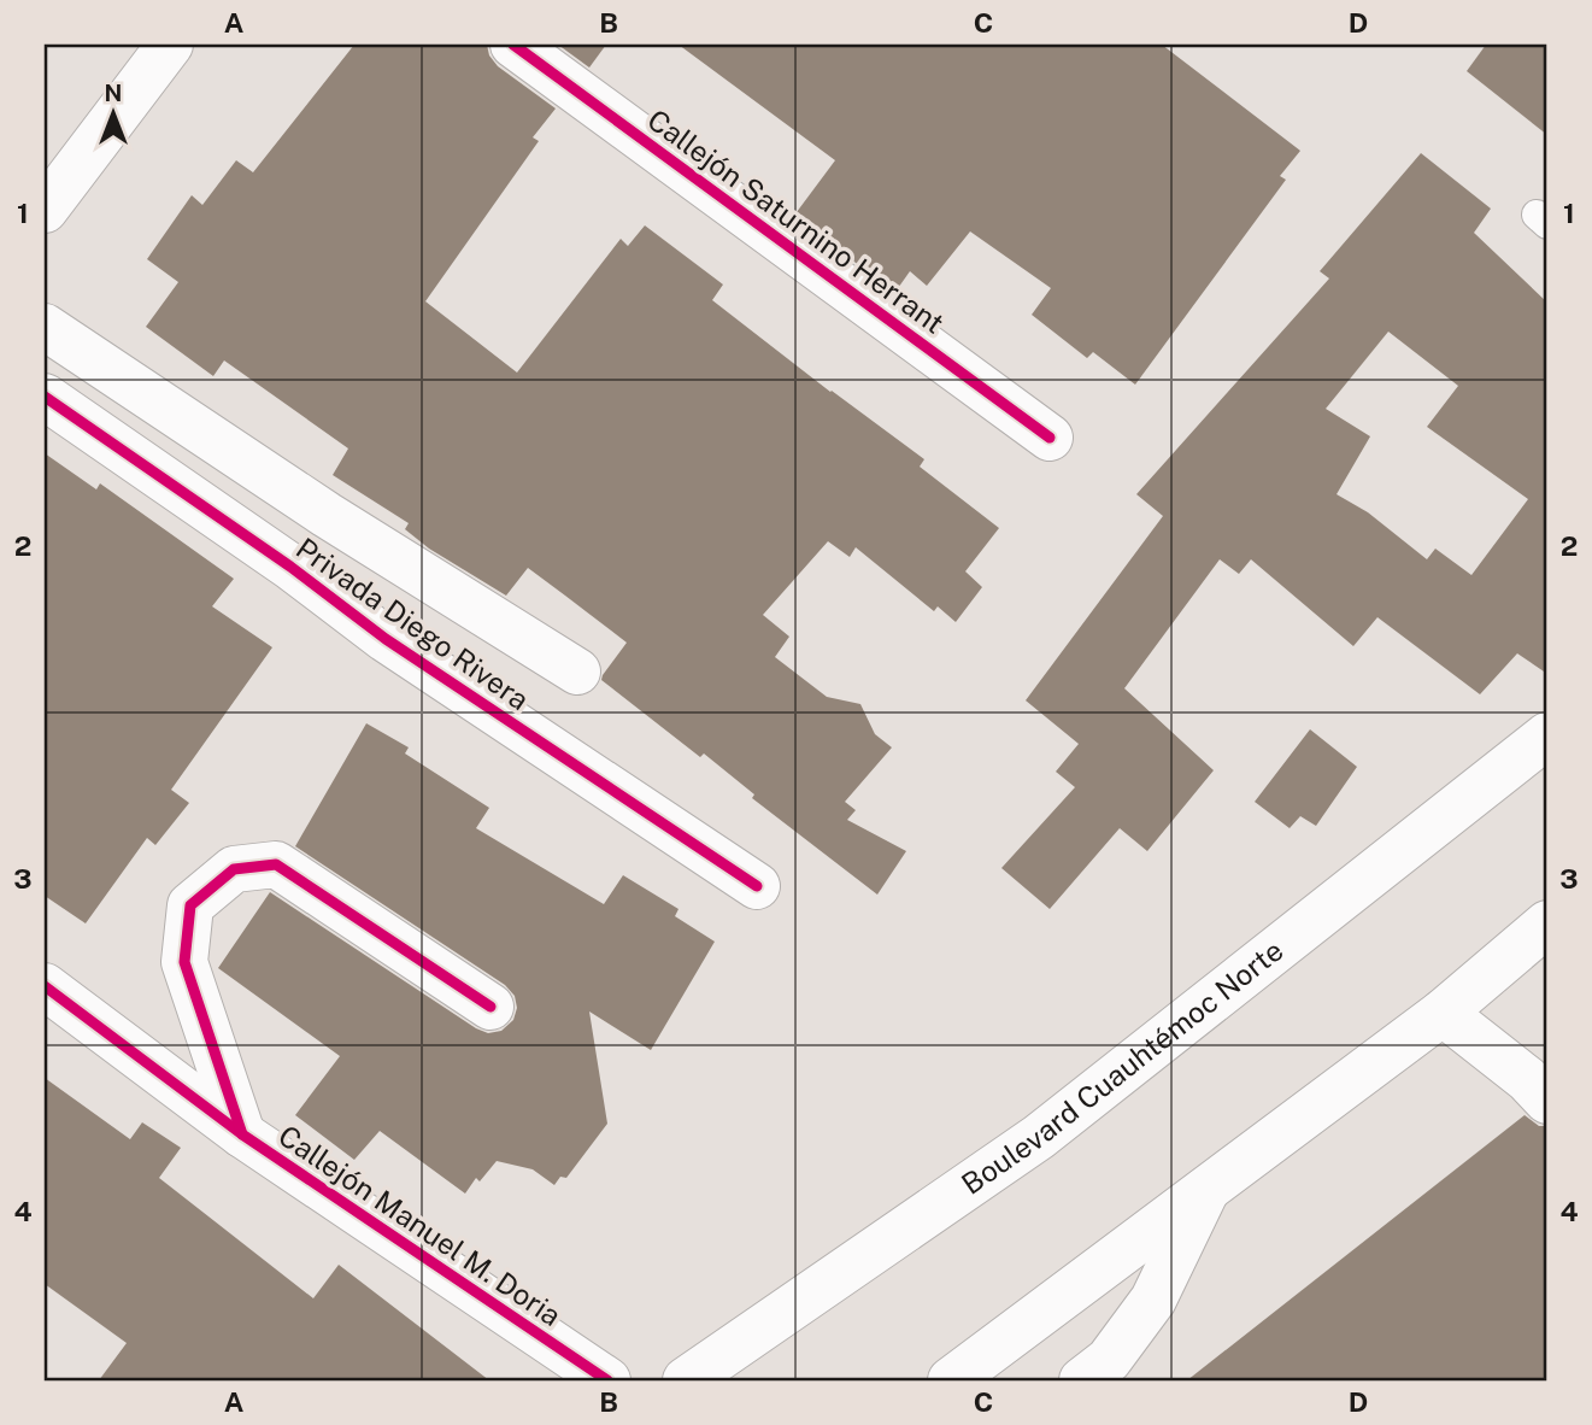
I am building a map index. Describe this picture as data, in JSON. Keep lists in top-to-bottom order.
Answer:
{
  "streets": {
    "street": [
      "Callejón Saturnino Herrant",
      "Privada Diego Rivera",
      "Boulevard Cuauhtémoc Norte",
      "Callejón Manuel M. Doria"
    ]
  },
  "north": "top",
  "grid": {
    "columns": [
      "A",
      "B",
      "C",
      "D"
    ],
    "rows": [
      "1",
      "2",
      "3",
      "4"
    ]
  }
}
